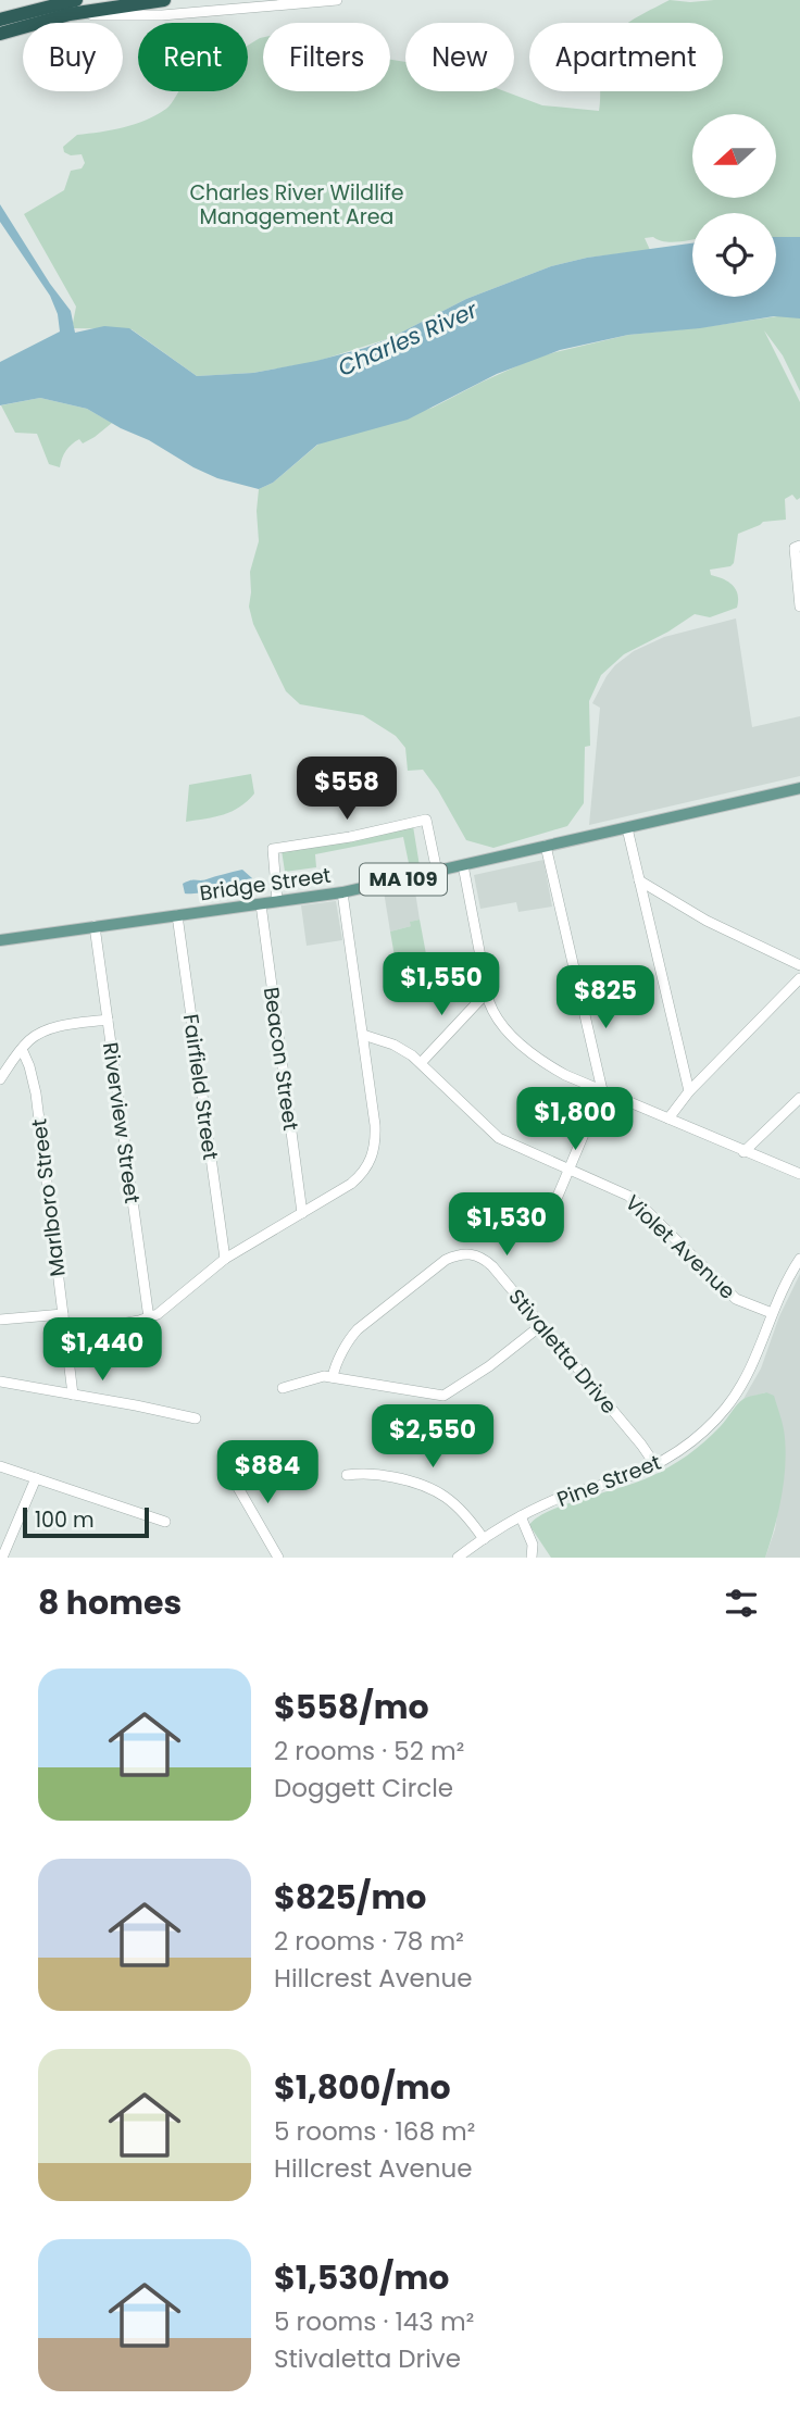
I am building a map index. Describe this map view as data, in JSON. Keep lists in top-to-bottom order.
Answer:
{
  "streets": {
    "main road": ["MA 109", "Bridge Street"],
    "street": [
      "Beacon Street",
      "Fairfield Street",
      "Riverview Street",
      "Marlboro Street",
      "Violet Avenue",
      "Stivaletta Drive",
      "Pine Street"
    ]
  },
  "crossings": [
    ["Bridge Street", "Beacon Street"],
    ["Bridge Street", "Fairfield Street"],
    ["Bridge Street", "Riverview Street"],
    ["Violet Avenue", "Pine Street"],
    ["Stivaletta Drive", "Pine Street"]
  ],
  "water": ["Charles River"],
  "parks": ["Charles River Wildlife Management Area"],
  "scale_bar": "100 m",
  "north": "left",
  "page": {
    "chip": [
      "Buy",
      "Rent",
      "Filters",
      "New",
      "Apartment"
    ],
    "price": [
      "$558",
      "$1,550",
      "$825",
      "$1,800",
      "$1,530",
      "$1,440",
      "$2,550",
      "$884"
    ],
    "scale": "100 m",
    "heading": "8 homes",
    "list": [
      {
        "name": "$558/mo",
        "note": "2 rooms · 52 m² · Doggett Circle"
      },
      {
        "name": "$825/mo",
        "note": "2 rooms · 78 m² · Hillcrest Avenue"
      },
      {
        "name": "$1,800/mo",
        "note": "5 rooms · 168 m² · Hillcrest Avenue"
      },
      {
        "name": "$1,530/mo",
        "note": "5 rooms · 143 m² · Stivaletta Drive"
      }
    ]
  }
}
